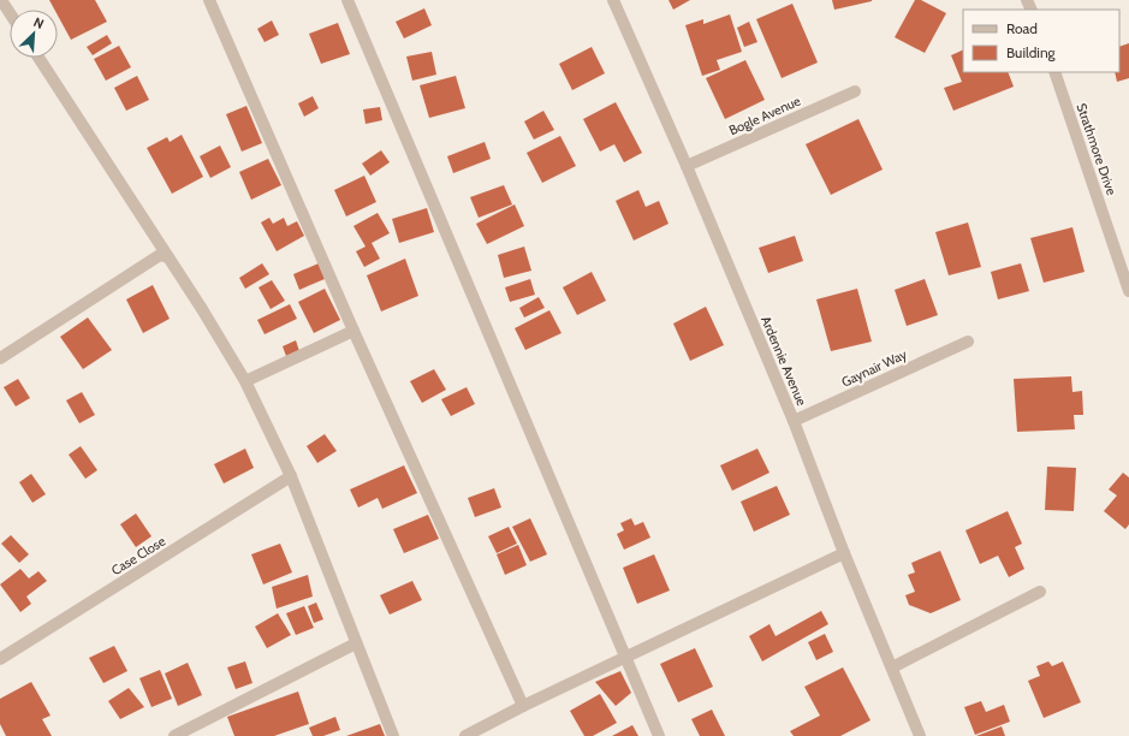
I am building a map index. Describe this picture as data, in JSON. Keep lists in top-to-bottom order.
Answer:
{
  "streets": {
    "street": [
      "Bogle Avenue",
      "Strathmore Drive",
      "Ardennie Avenue",
      "Gaynair Way",
      "Case Close"
    ]
  },
  "crossings": [
    ["Bogle Avenue", "Ardennie Avenue"],
    ["Ardennie Avenue", "Gaynair Way"]
  ],
  "legend": ["Road", "Building"],
  "north": "top right"
}
